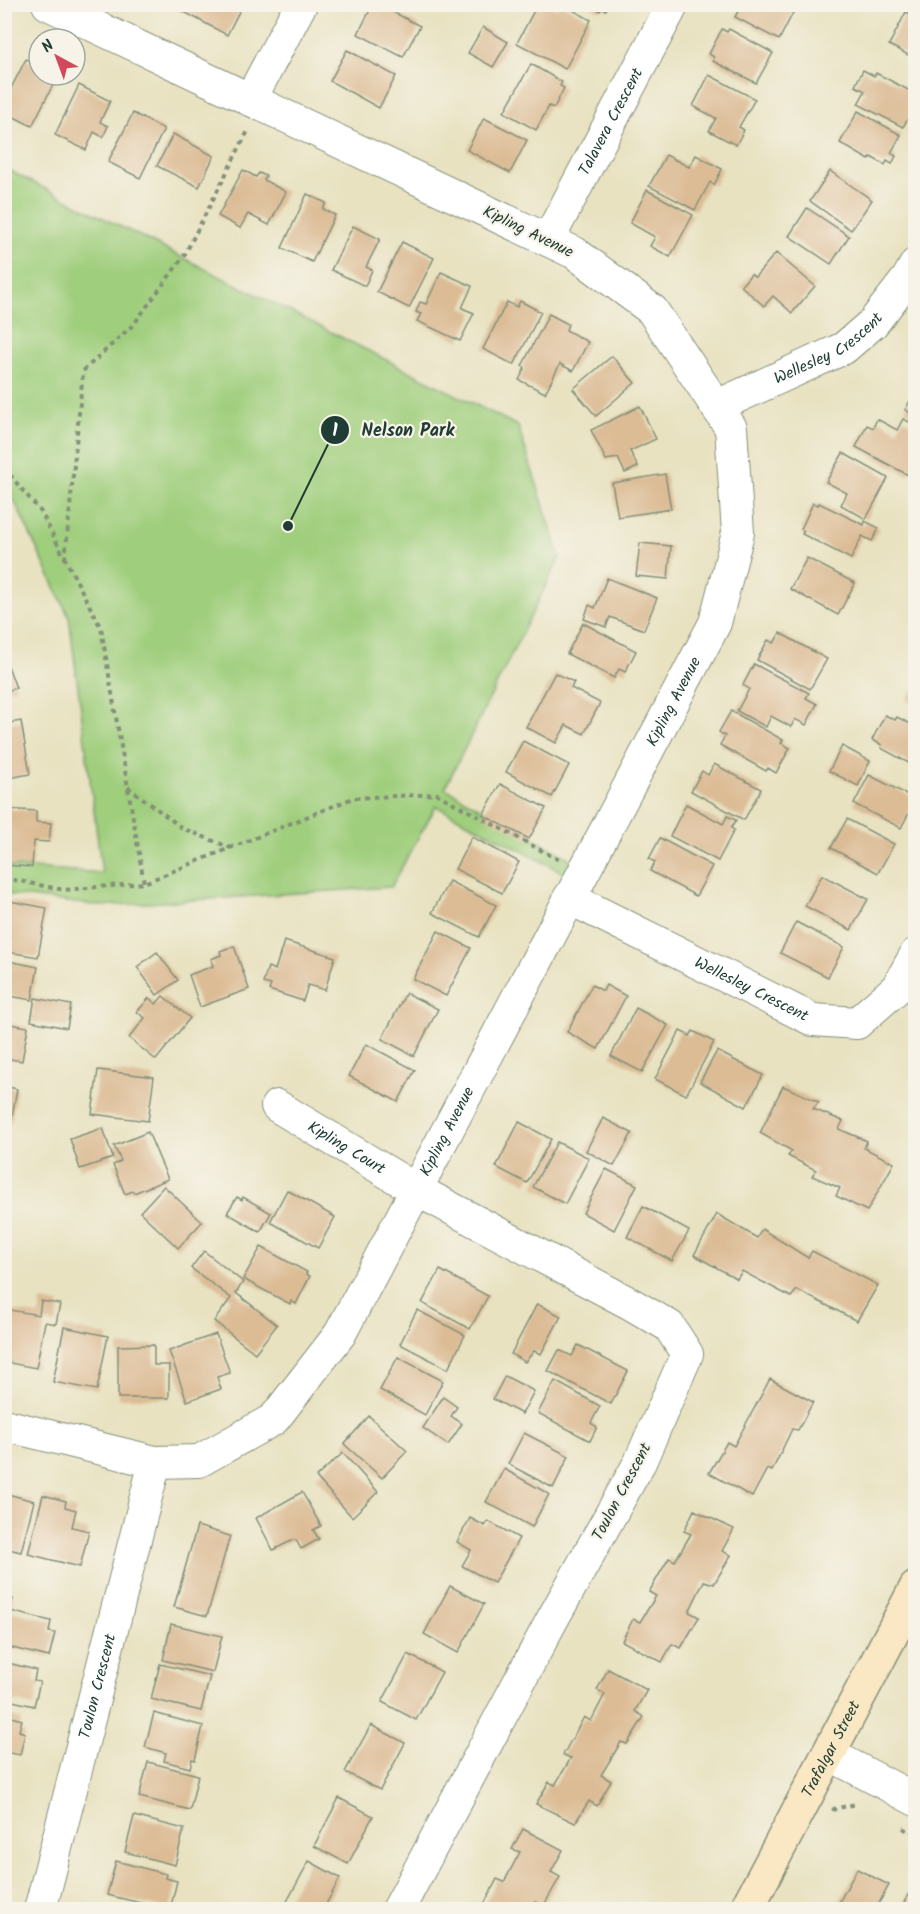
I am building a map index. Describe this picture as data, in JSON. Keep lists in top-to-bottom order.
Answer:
{
  "streets": {
    "main road": ["Trafalgar Street"],
    "street": [
      "Talavera Crescent",
      "Kipling Avenue",
      "Wellesley Crescent",
      "Kipling Court",
      "Toulon Crescent"
    ]
  },
  "crossings": [
    ["Talavera Crescent", "Kipling Avenue"],
    ["Kipling Avenue", "Wellesley Crescent"],
    ["Kipling Avenue", "Kipling Court"],
    ["Kipling Avenue", "Toulon Crescent"],
    ["Kipling Court", "Toulon Crescent"]
  ],
  "places": ["Nelson Park"],
  "north": "top left"
}
